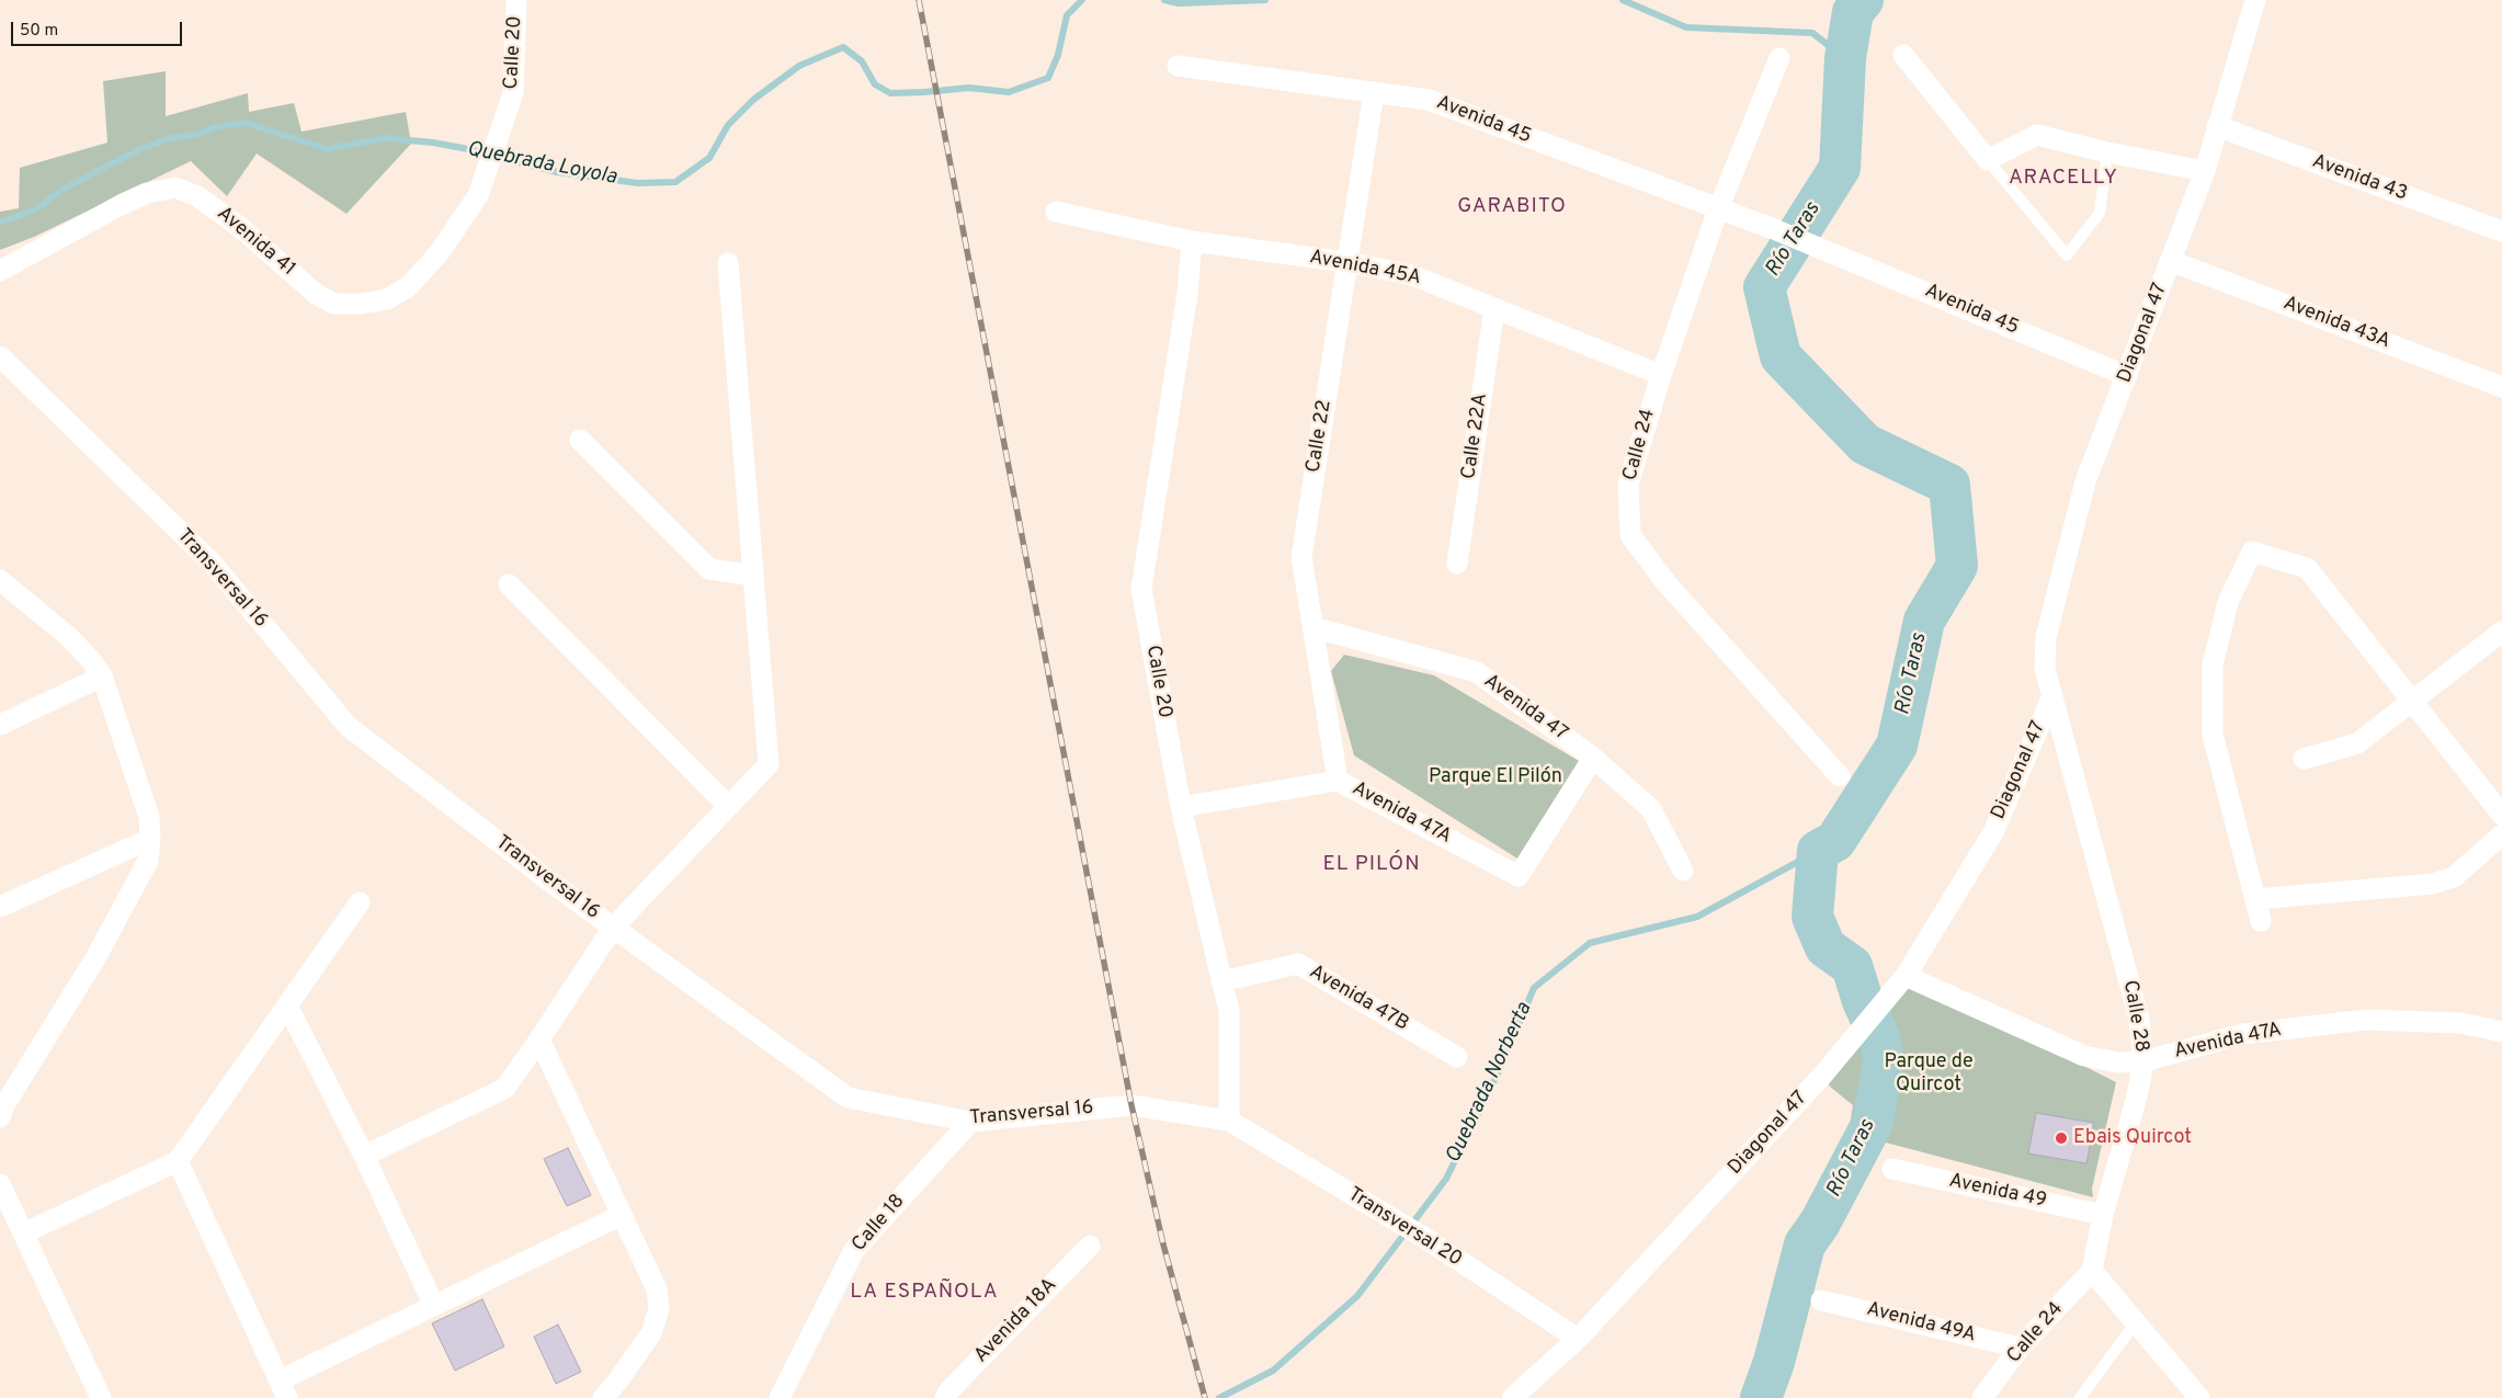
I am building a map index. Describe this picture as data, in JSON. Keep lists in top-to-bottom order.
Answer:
{
  "streets": {
    "street": [
      "Calle 20",
      "Avenida 45",
      "Avenida 43",
      "Avenida 41",
      "Avenida 45A",
      "Avenida 43A",
      "Diagonal 47",
      "Calle 22",
      "Calle 22A",
      "Calle 24",
      "Transversal 16",
      "Avenida 47",
      "Avenida 47A",
      "Avenida 47B",
      "Calle 28",
      "Avenida 49",
      "Calle 18",
      "Transversal 20",
      "Avenida 18A",
      "Avenida 49A"
    ]
  },
  "crossings": [
    ["Calle 20", "Avenida 41"],
    ["Calle 20", "Avenida 45A"],
    ["Calle 20", "Transversal 16"],
    ["Calle 20", "Avenida 47A"],
    ["Calle 20", "Avenida 47B"],
    ["Calle 20", "Transversal 20"],
    ["Avenida 45", "Diagonal 47"],
    ["Avenida 45", "Calle 22"],
    ["Avenida 45", "Calle 24"],
    ["Avenida 43", "Diagonal 47"],
    ["Avenida 45A", "Calle 22"],
    ["Avenida 45A", "Calle 22A"],
    ["Avenida 45A", "Calle 24"],
    ["Avenida 43A", "Diagonal 47"],
    ["Diagonal 47", "Avenida 47A"],
    ["Diagonal 47", "Calle 28"],
    ["Diagonal 47", "Transversal 20"],
    ["Calle 22", "Avenida 47"],
    ["Calle 22", "Avenida 47A"],
    ["Calle 24", "Calle 28"],
    ["Calle 24", "Avenida 49A"],
    ["Transversal 16", "Calle 18"],
    ["Transversal 16", "Transversal 20"],
    ["Avenida 47", "Avenida 47A"],
    ["Avenida 47A", "Calle 28"],
    ["Calle 28", "Avenida 49"]
  ],
  "districts": [
    "ARACELLY",
    "GARABITO",
    "EL PILÓN",
    "LA ESPAÑOLA"
  ],
  "water": ["Quebrada Loyola", "Río Taras", "Quebrada Norberta"],
  "parks": ["Parque El Pilón", "Parque de Quircot"],
  "places": ["Ebais Quircot"],
  "scale_bar": "50 m"
}
